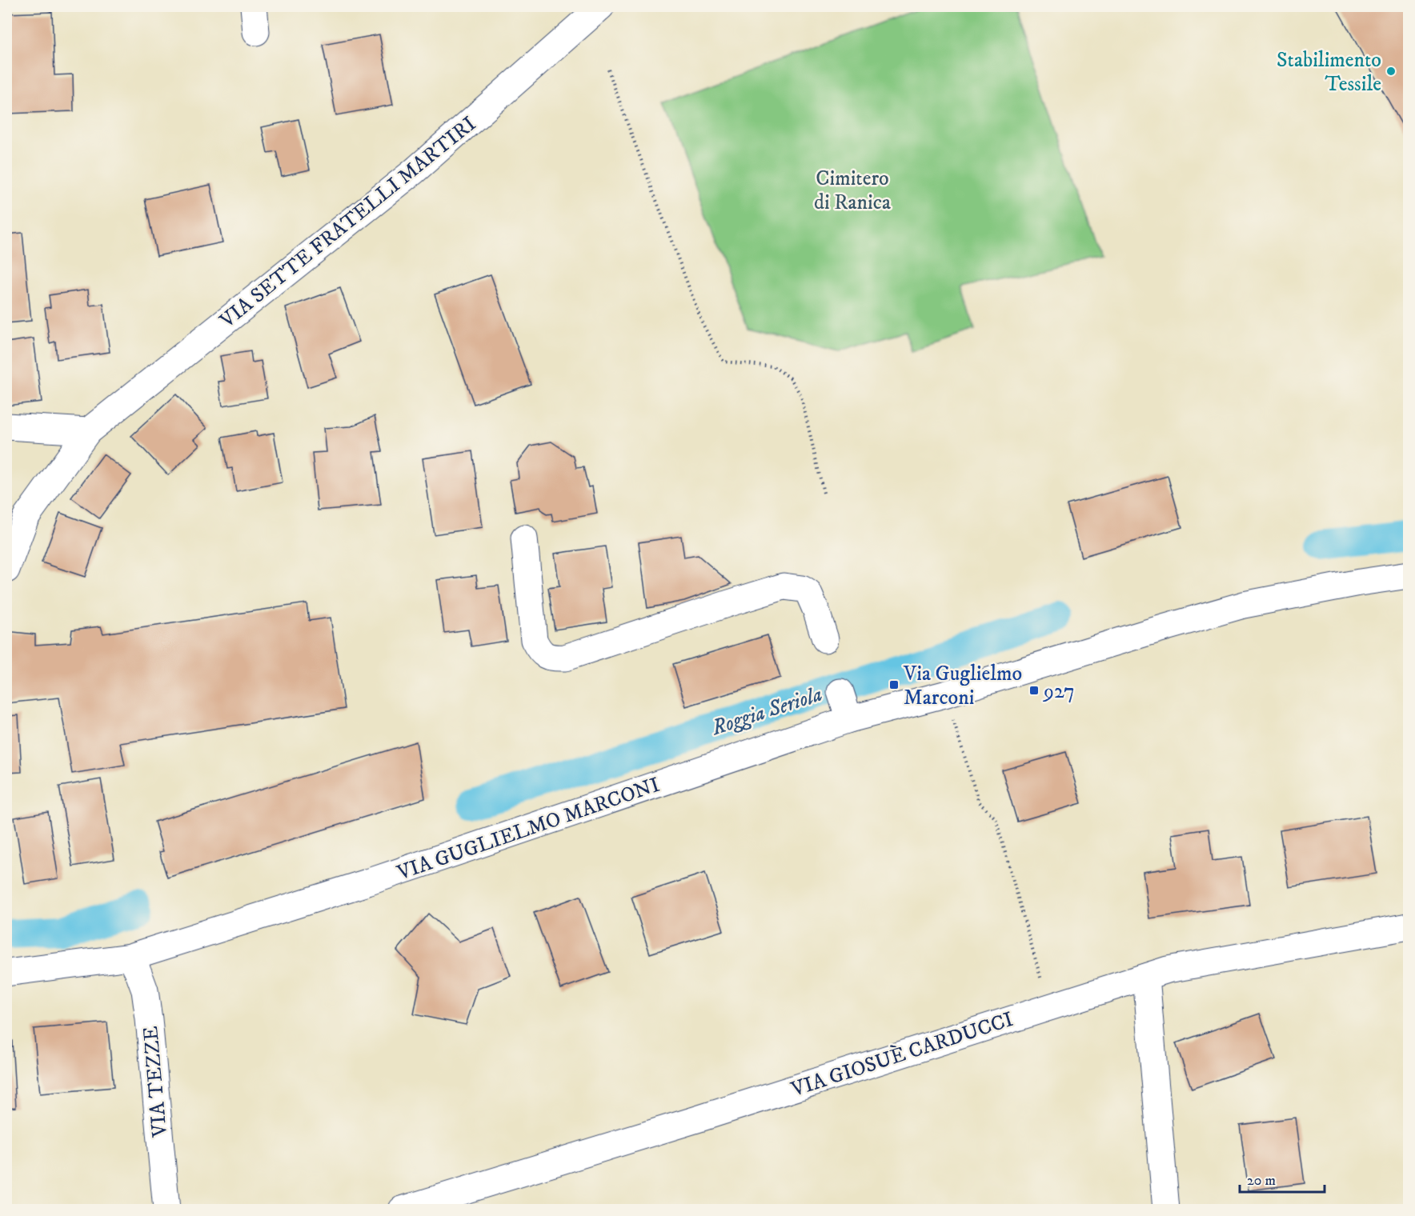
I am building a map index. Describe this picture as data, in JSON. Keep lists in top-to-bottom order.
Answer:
{
  "streets": {
    "street": [
      "VIA SETTE FRATELLI MARTIRI",
      "VIA GUGLIELMO MARCONI",
      "VIA GIOSUÈ CARDUCCI",
      "VIA TEZZE"
    ]
  },
  "crossings": [
    ["VIA GUGLIELMO MARCONI", "VIA TEZZE"]
  ],
  "water": ["Roggia Seriola"],
  "parks": ["Cimitero di Ranica"],
  "places": {
    "other": ["Stabilimento Tessile"],
    "transit": ["Via Guglielmo Marconi", "927"]
  },
  "scale_bar": "20 m"
}
